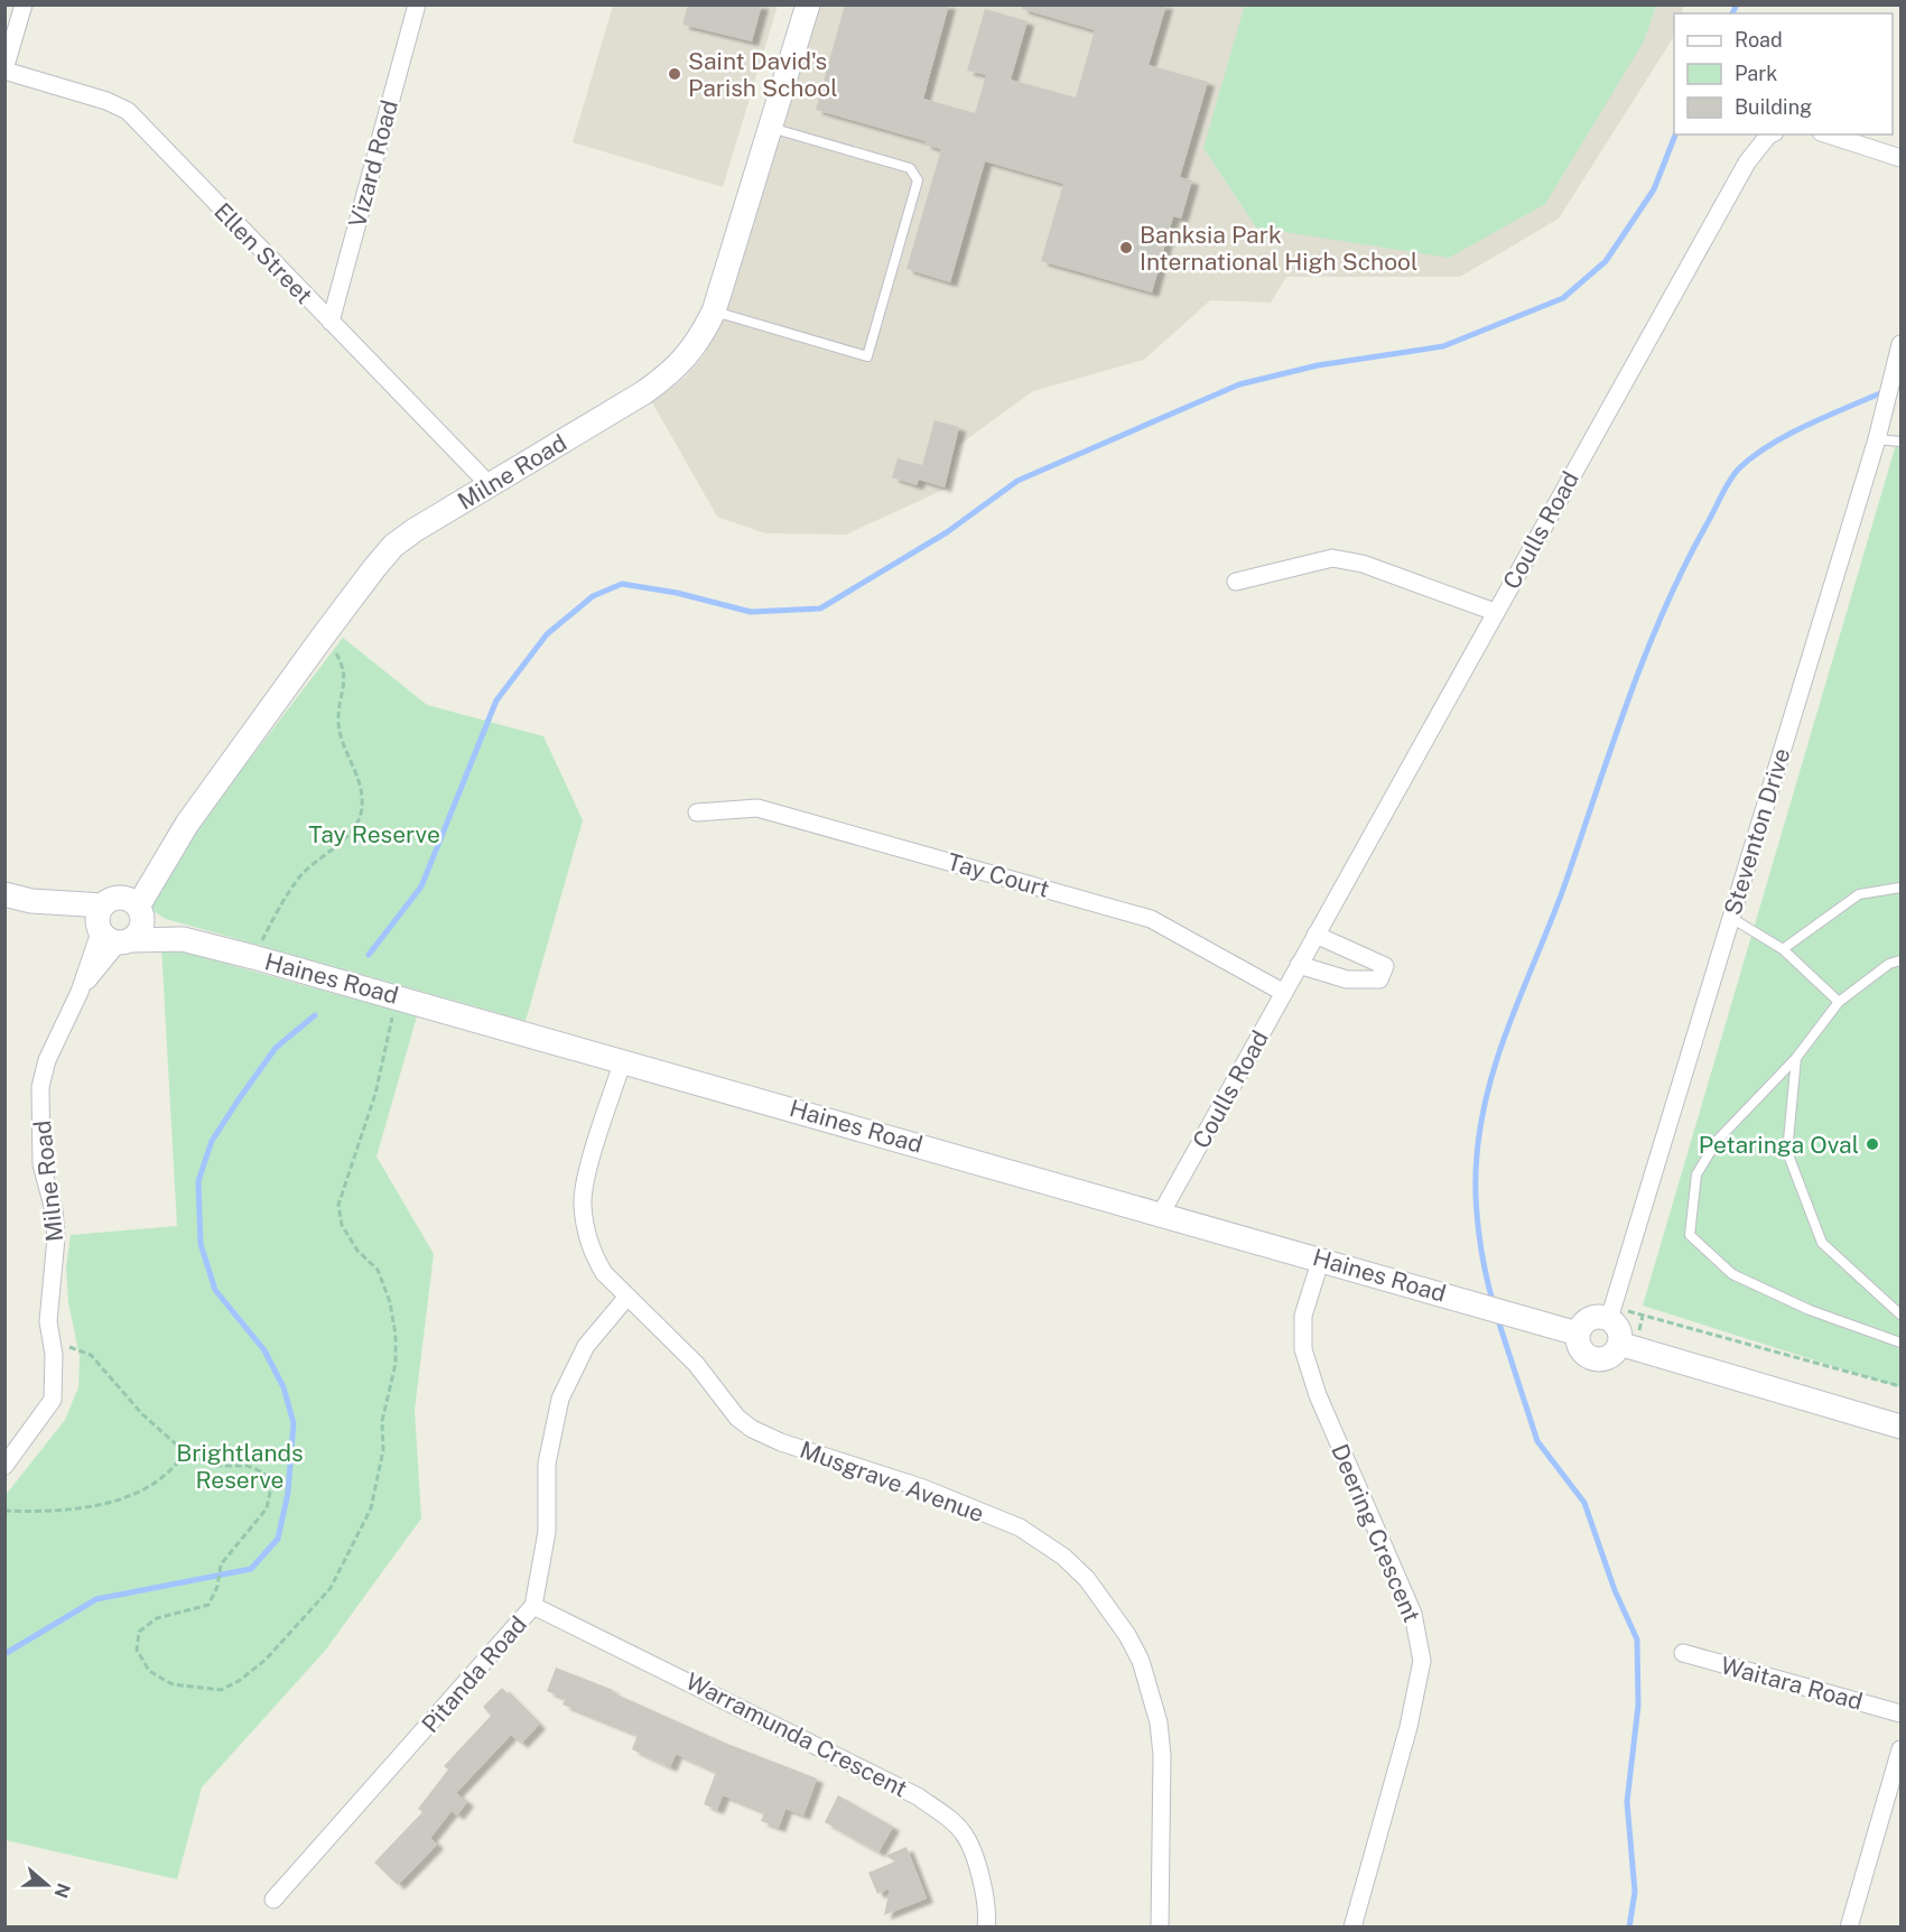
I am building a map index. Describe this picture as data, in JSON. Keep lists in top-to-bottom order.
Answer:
{
  "streets": {
    "main road": ["Milne Road", "Haines Road"],
    "street": [
      "Vizard Road",
      "Ellen Street",
      "Coulls Road",
      "Steventon Drive",
      "Tay Court",
      "Musgrave Avenue",
      "Deering Crescent",
      "Pitanda Road",
      "Waitara Road",
      "Warramunda Crescent"
    ]
  },
  "crossings": [
    ["Vizard Road", "Ellen Street"],
    ["Ellen Street", "Milne Road"],
    ["Milne Road", "Haines Road"],
    ["Coulls Road", "Tay Court"],
    ["Coulls Road", "Haines Road"],
    ["Steventon Drive", "Haines Road"],
    ["Haines Road", "Musgrave Avenue"],
    ["Haines Road", "Deering Crescent"],
    ["Musgrave Avenue", "Pitanda Road"],
    ["Pitanda Road", "Warramunda Crescent"]
  ],
  "parks": ["Tay Reserve", "Brightlands Reserve"],
  "places": ["Saint David's Parish School", "Banksia Park International High School", "Petaringa Oval"],
  "legend": ["Road", "Park", "Building"],
  "north": "right"
}
